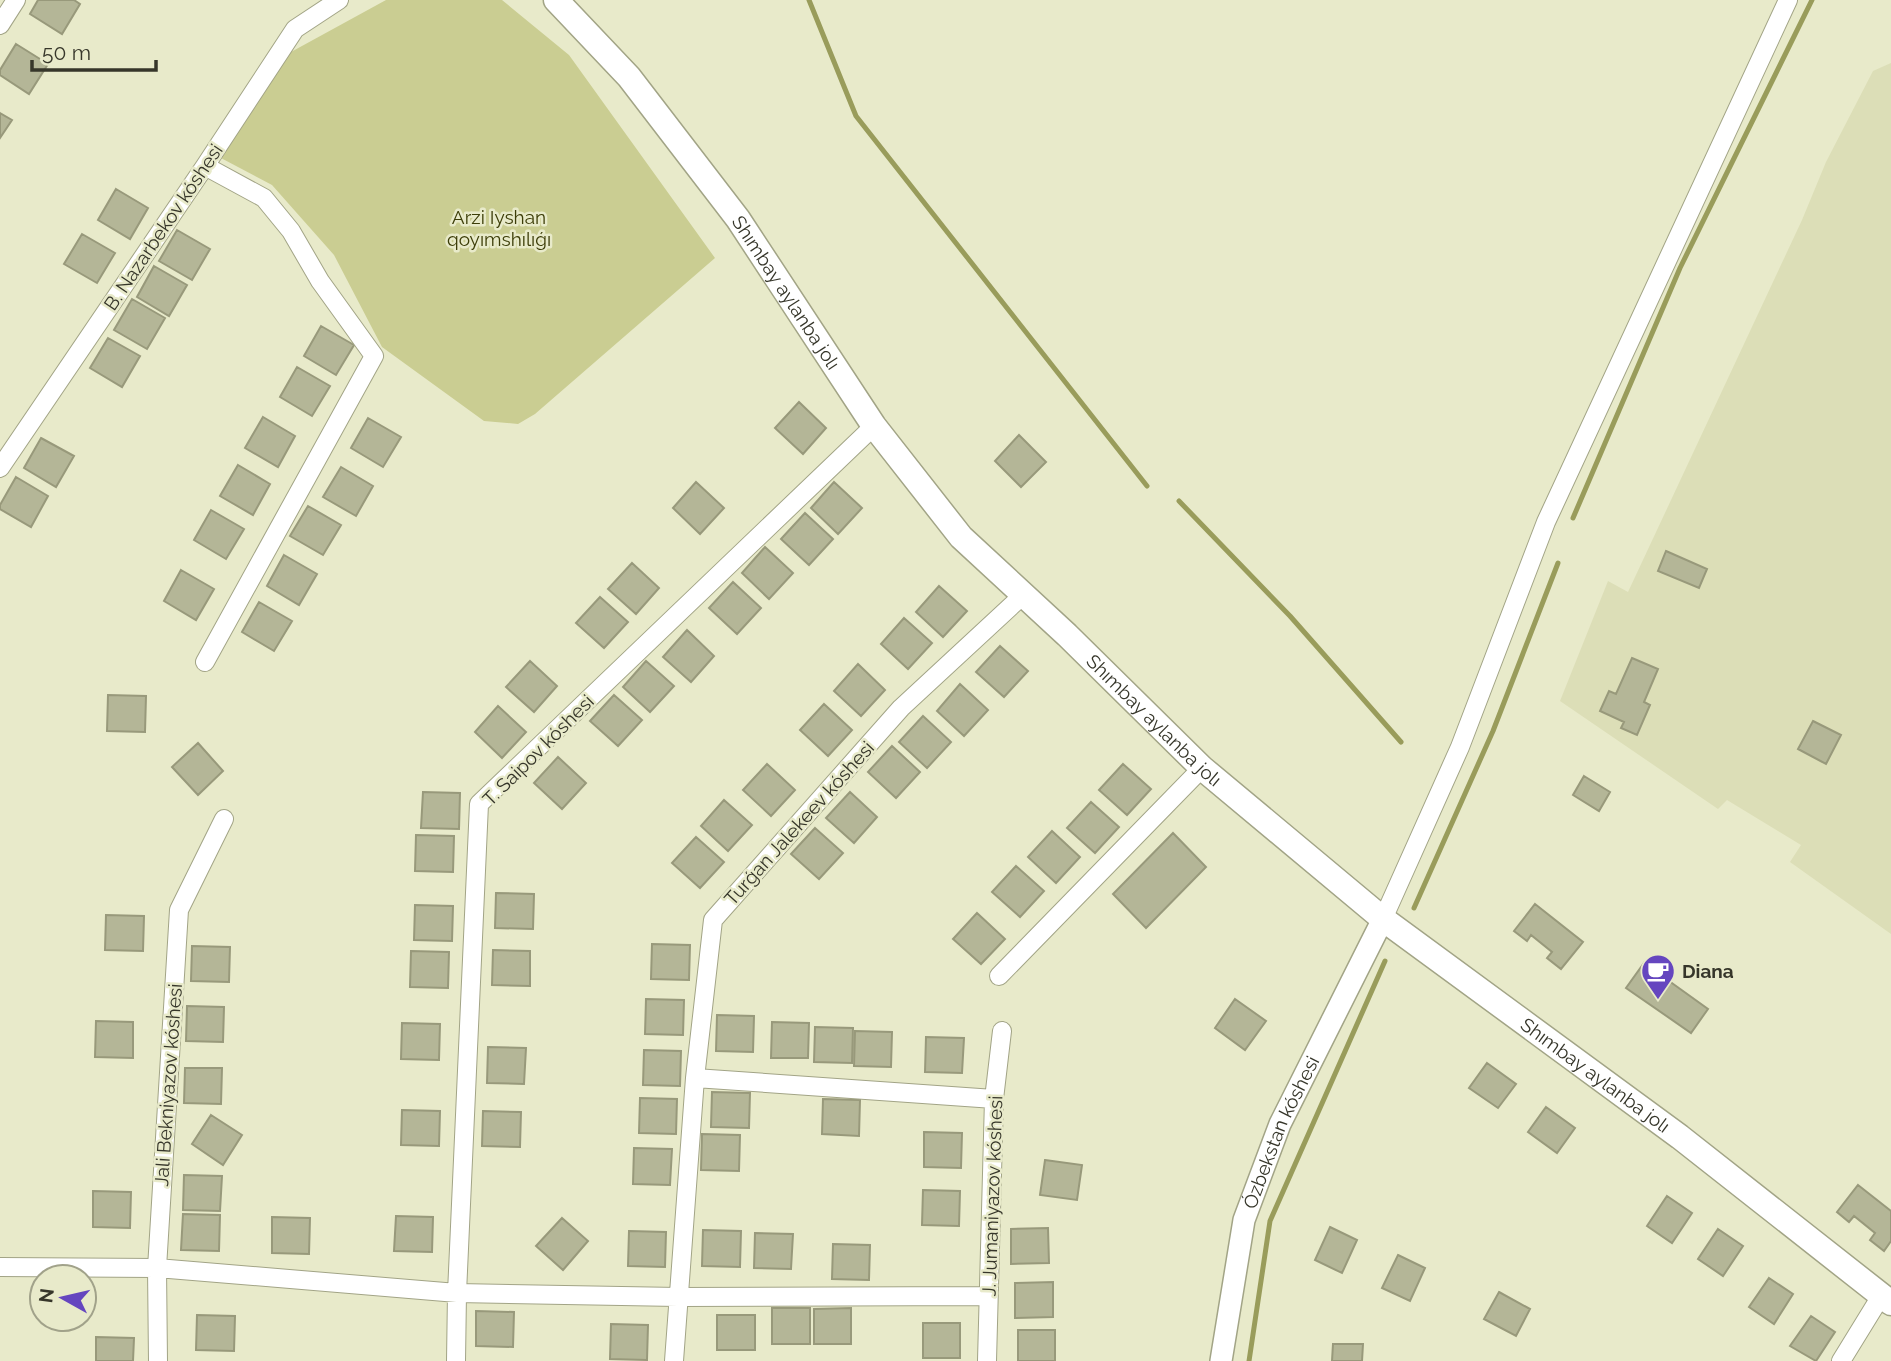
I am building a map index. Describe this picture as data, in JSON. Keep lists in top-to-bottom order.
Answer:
{
  "streets": {
    "main road": ["Shımbay aylanba jolı"],
    "street": [
      "B. Nazarbekov kóshesi",
      "T. Saipov kóshesi",
      "Turǵan Jalekeev kóshesi",
      "Jali Bekniyazov kóshesi",
      "Ózbekstan kóshesi",
      "J. Jumaniyazov kóshesi"
    ]
  },
  "crossings": [
    ["Shımbay aylanba jolı", "T. Saipov kóshesi"],
    ["Shımbay aylanba jolı", "Turǵan Jalekeev kóshesi"],
    ["Shımbay aylanba jolı", "Ózbekstan kóshesi"]
  ],
  "parks": ["Arzi Iyshan qoyımshılıǵı"],
  "places": {
    "cafe": ["Diana"]
  },
  "scale_bar": "50 m",
  "north": "left"
}
